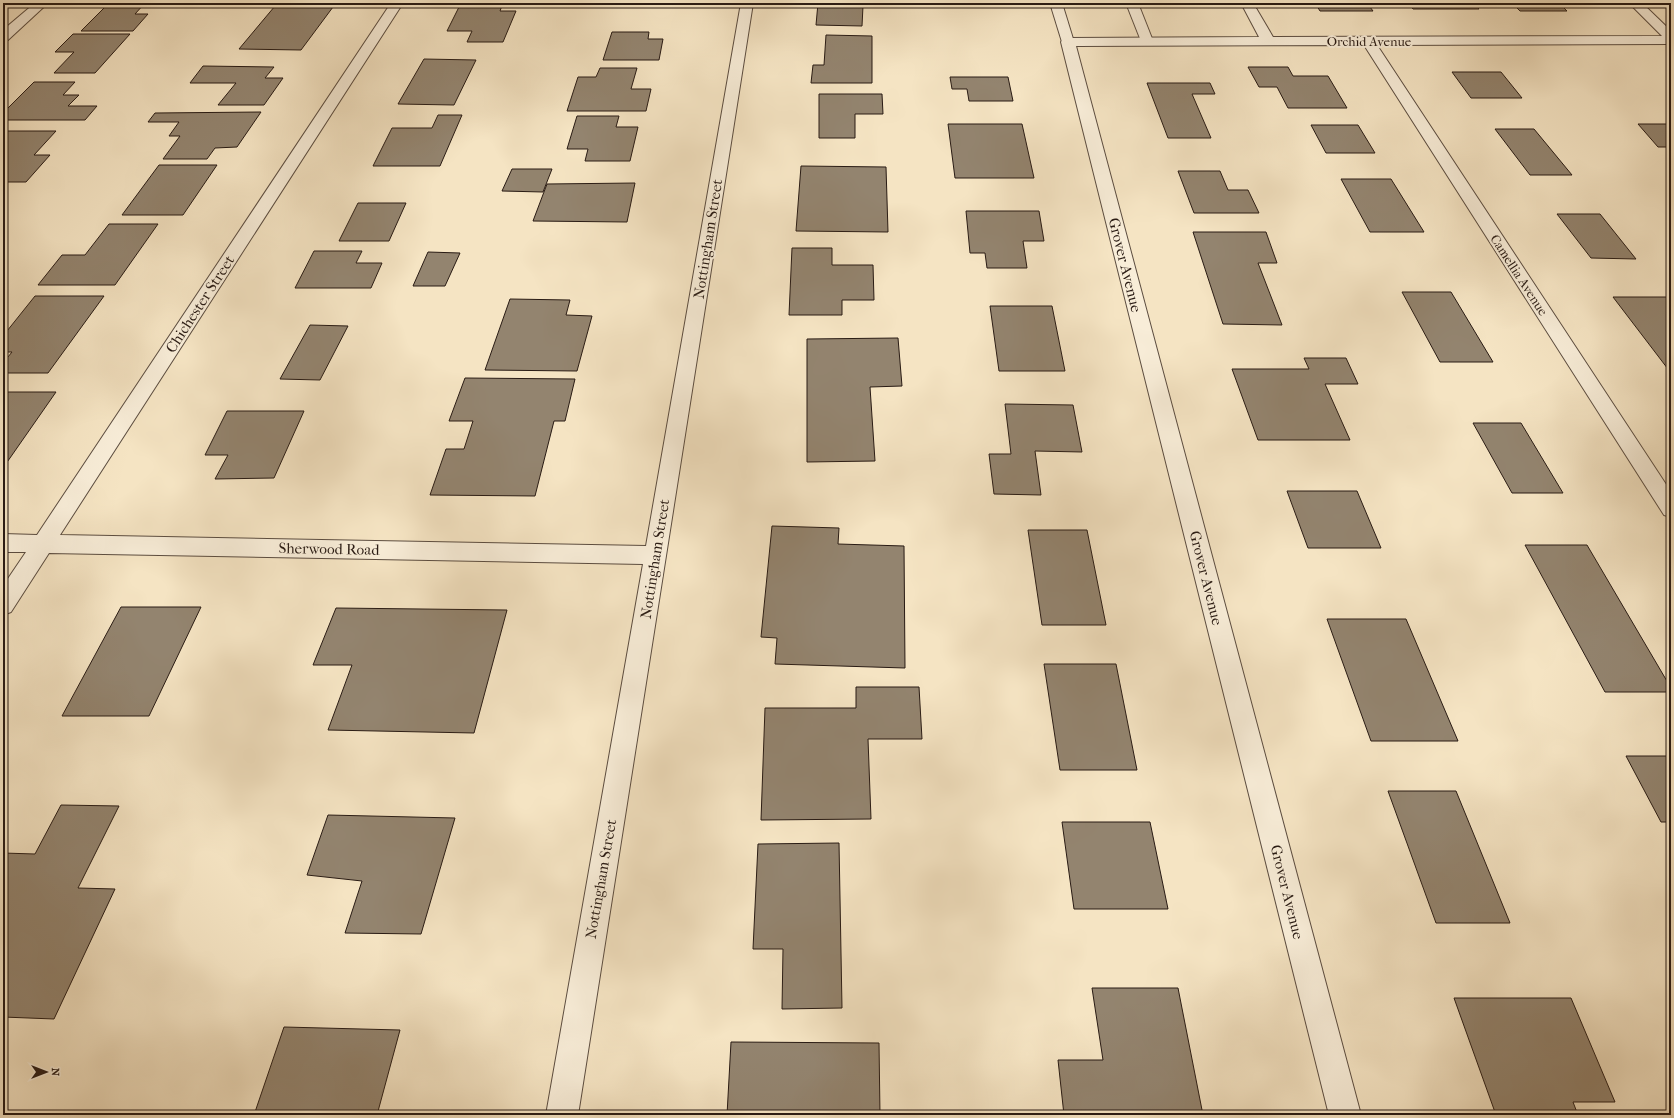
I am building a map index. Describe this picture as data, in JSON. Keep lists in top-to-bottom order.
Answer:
{
  "streets": {
    "street": [
      "Orchid Avenue",
      "Nottingham Street",
      "Grover Avenue",
      "Camellia Avenue",
      "Chichester Street",
      "Sherwood Road"
    ]
  },
  "crossings": [
    ["Orchid Avenue", "Grover Avenue"],
    ["Orchid Avenue", "Camellia Avenue"],
    ["Nottingham Street", "Sherwood Road"],
    ["Chichester Street", "Sherwood Road"]
  ],
  "north": "right"
}
